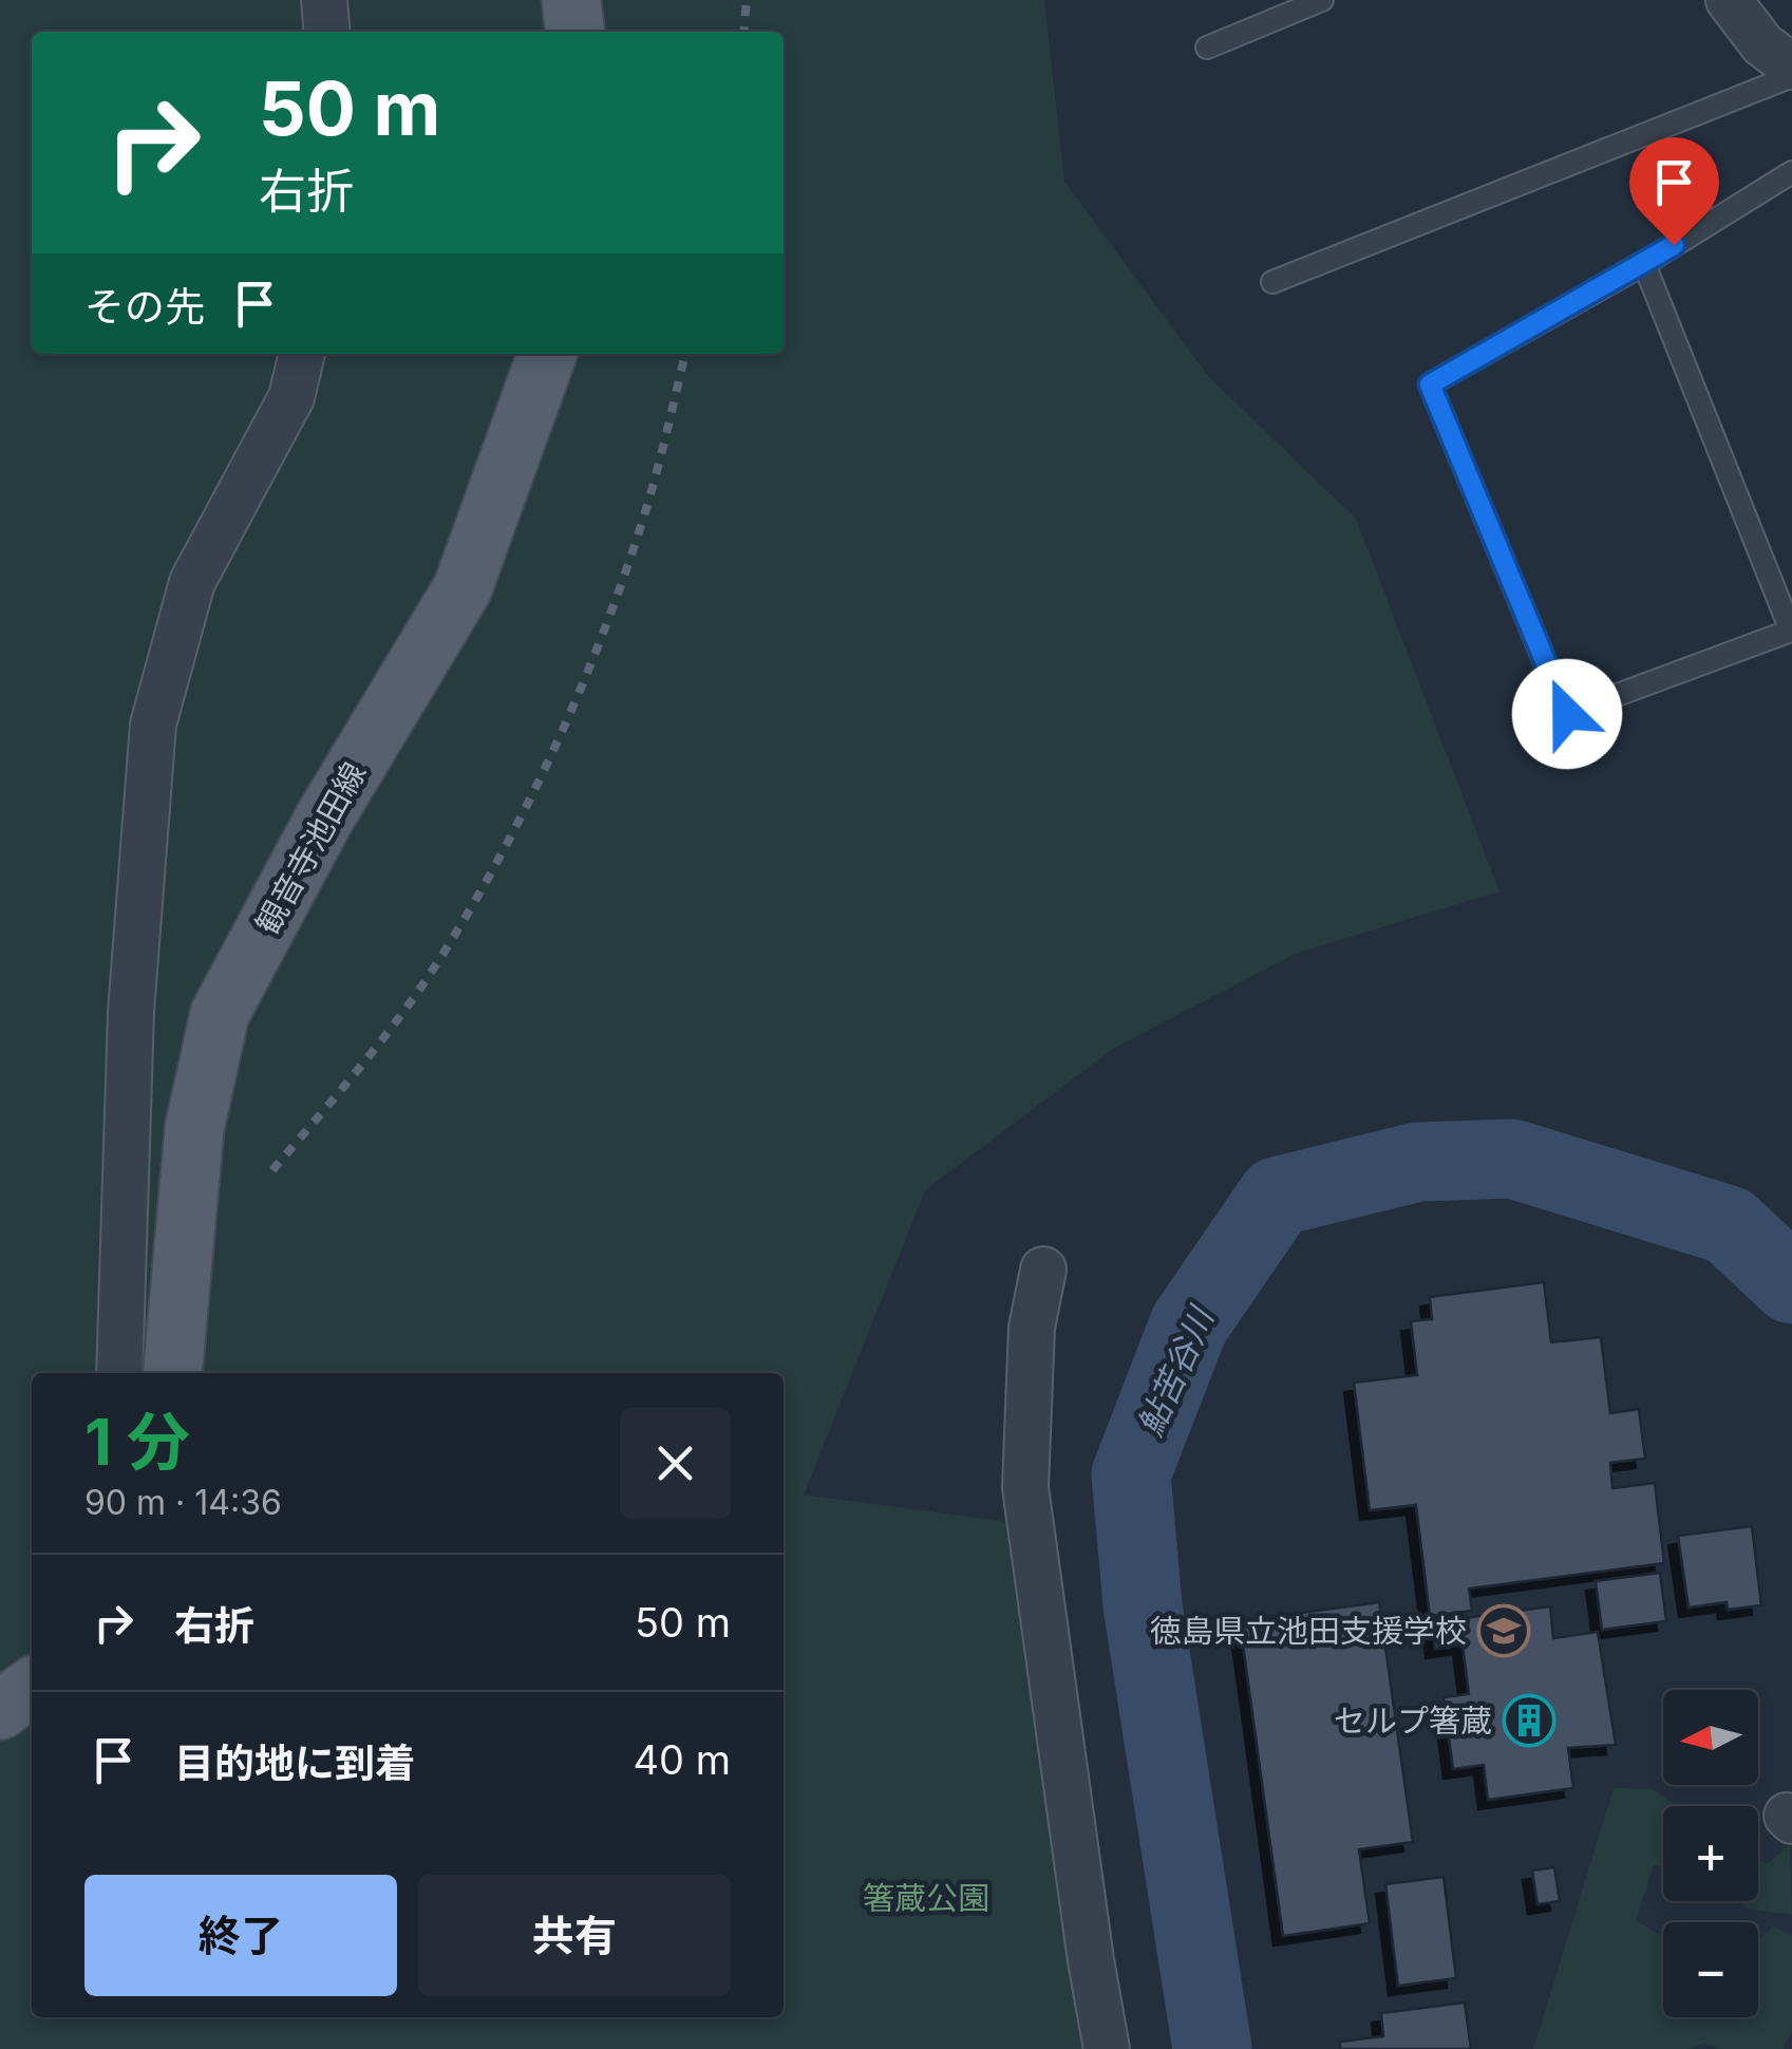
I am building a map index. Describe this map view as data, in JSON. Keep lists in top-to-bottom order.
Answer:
{
  "streets": {
    "main road": ["観音寺池田線"]
  },
  "water": ["鮎苦谷川"],
  "parks": ["箸蔵公園"],
  "places": {
    "school or university": ["徳島県立池田支援学校"],
    "building": ["セルプ箸蔵"]
  },
  "north": "left",
  "page": {
    "turn": ["50 m", "右折"],
    "then": "その先",
    "heading": ["1 分", "90 m · 14:36"],
    "list": [
      {
        "name": "右折",
        "value": "50 m"
      },
      {
        "name": "目的地に到着",
        "value": "40 m"
      }
    ],
    "map_buttons": ["+", "−"],
    "buttons": ["終了", "共有"]
  }
}
